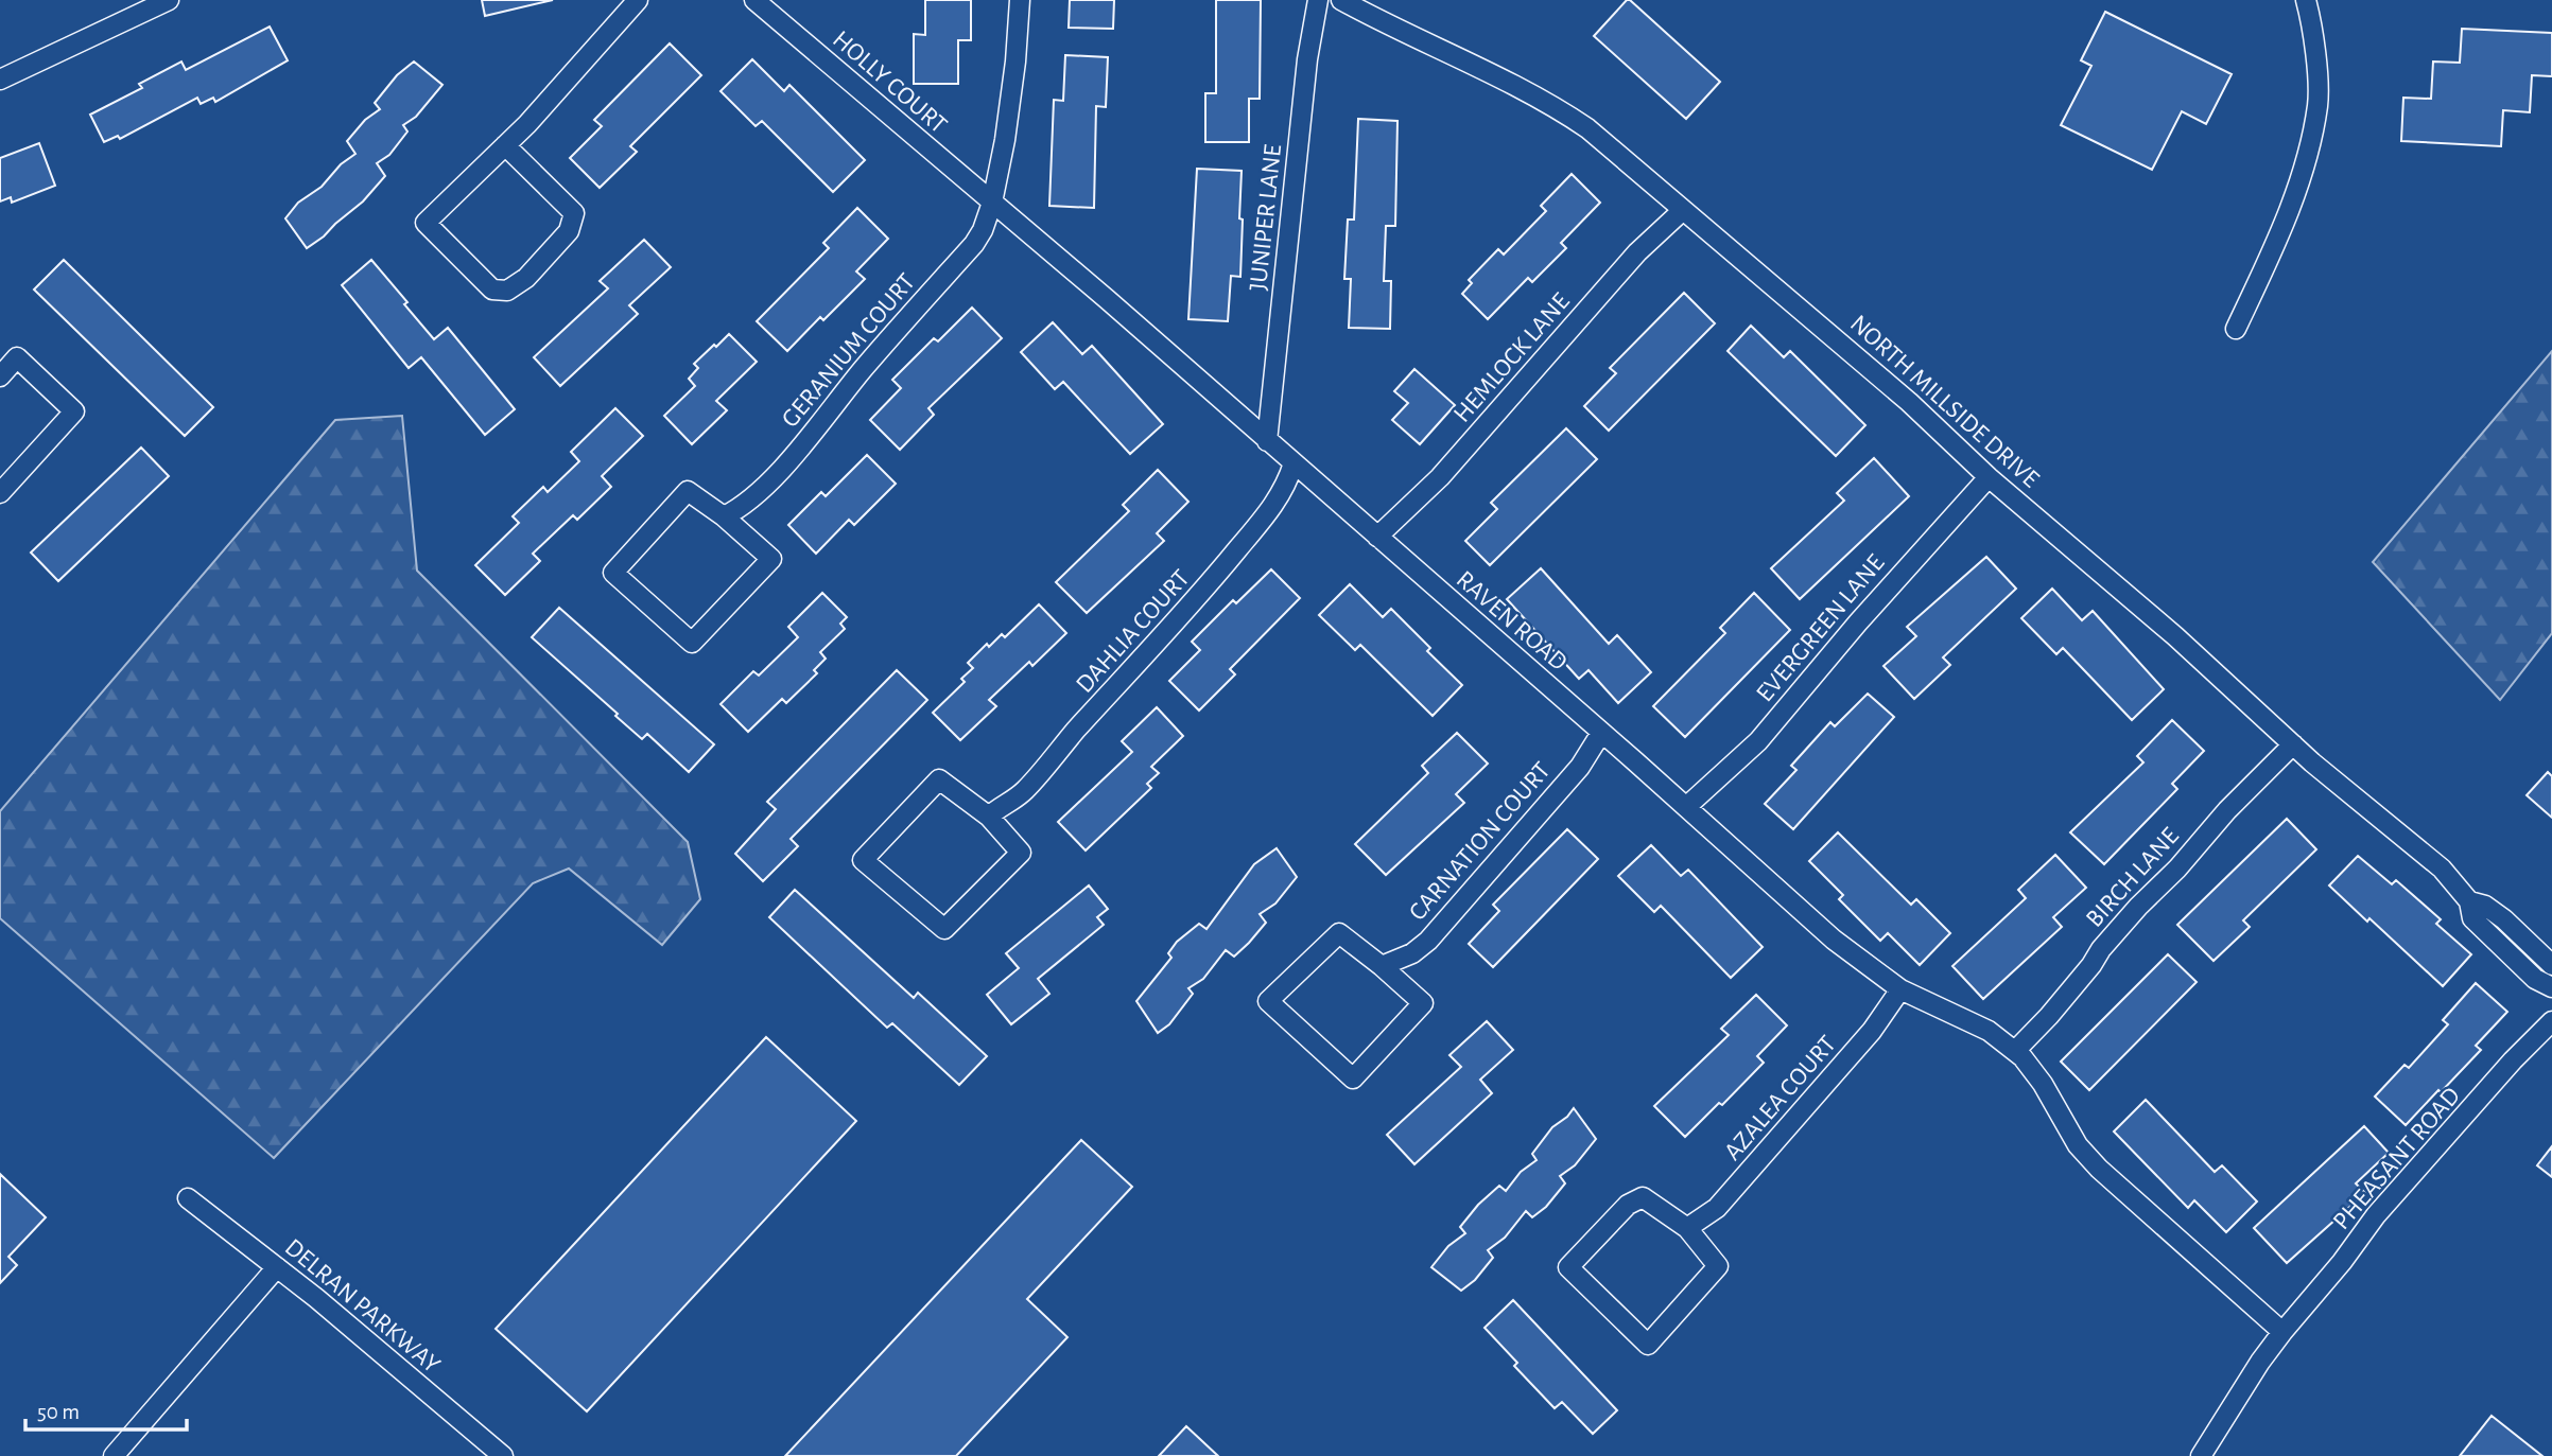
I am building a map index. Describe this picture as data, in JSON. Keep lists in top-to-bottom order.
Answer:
{
  "streets": {
    "street": [
      "HOLLY COURT",
      "JUNIPER LANE",
      "GERANIUM COURT",
      "HEMLOCK LANE",
      "NORTH MILLSIDE DRIVE",
      "RAVEN ROAD",
      "EVERGREEN LANE",
      "DAHLIA COURT",
      "CARNATION COURT",
      "BIRCH LANE",
      "AZALEA COURT",
      "PHEASANT ROAD",
      "DELRAN PARKWAY"
    ]
  },
  "crossings": [
    ["HOLLY COURT", "GERANIUM COURT"],
    ["HOLLY COURT", "RAVEN ROAD"],
    ["JUNIPER LANE", "RAVEN ROAD"],
    ["GERANIUM COURT", "RAVEN ROAD"],
    ["HEMLOCK LANE", "NORTH MILLSIDE DRIVE"],
    ["HEMLOCK LANE", "RAVEN ROAD"],
    ["NORTH MILLSIDE DRIVE", "EVERGREEN LANE"],
    ["NORTH MILLSIDE DRIVE", "BIRCH LANE"],
    ["RAVEN ROAD", "EVERGREEN LANE"],
    ["RAVEN ROAD", "DAHLIA COURT"],
    ["RAVEN ROAD", "CARNATION COURT"],
    ["RAVEN ROAD", "BIRCH LANE"],
    ["RAVEN ROAD", "AZALEA COURT"]
  ],
  "scale_bar": "50 m"
}
